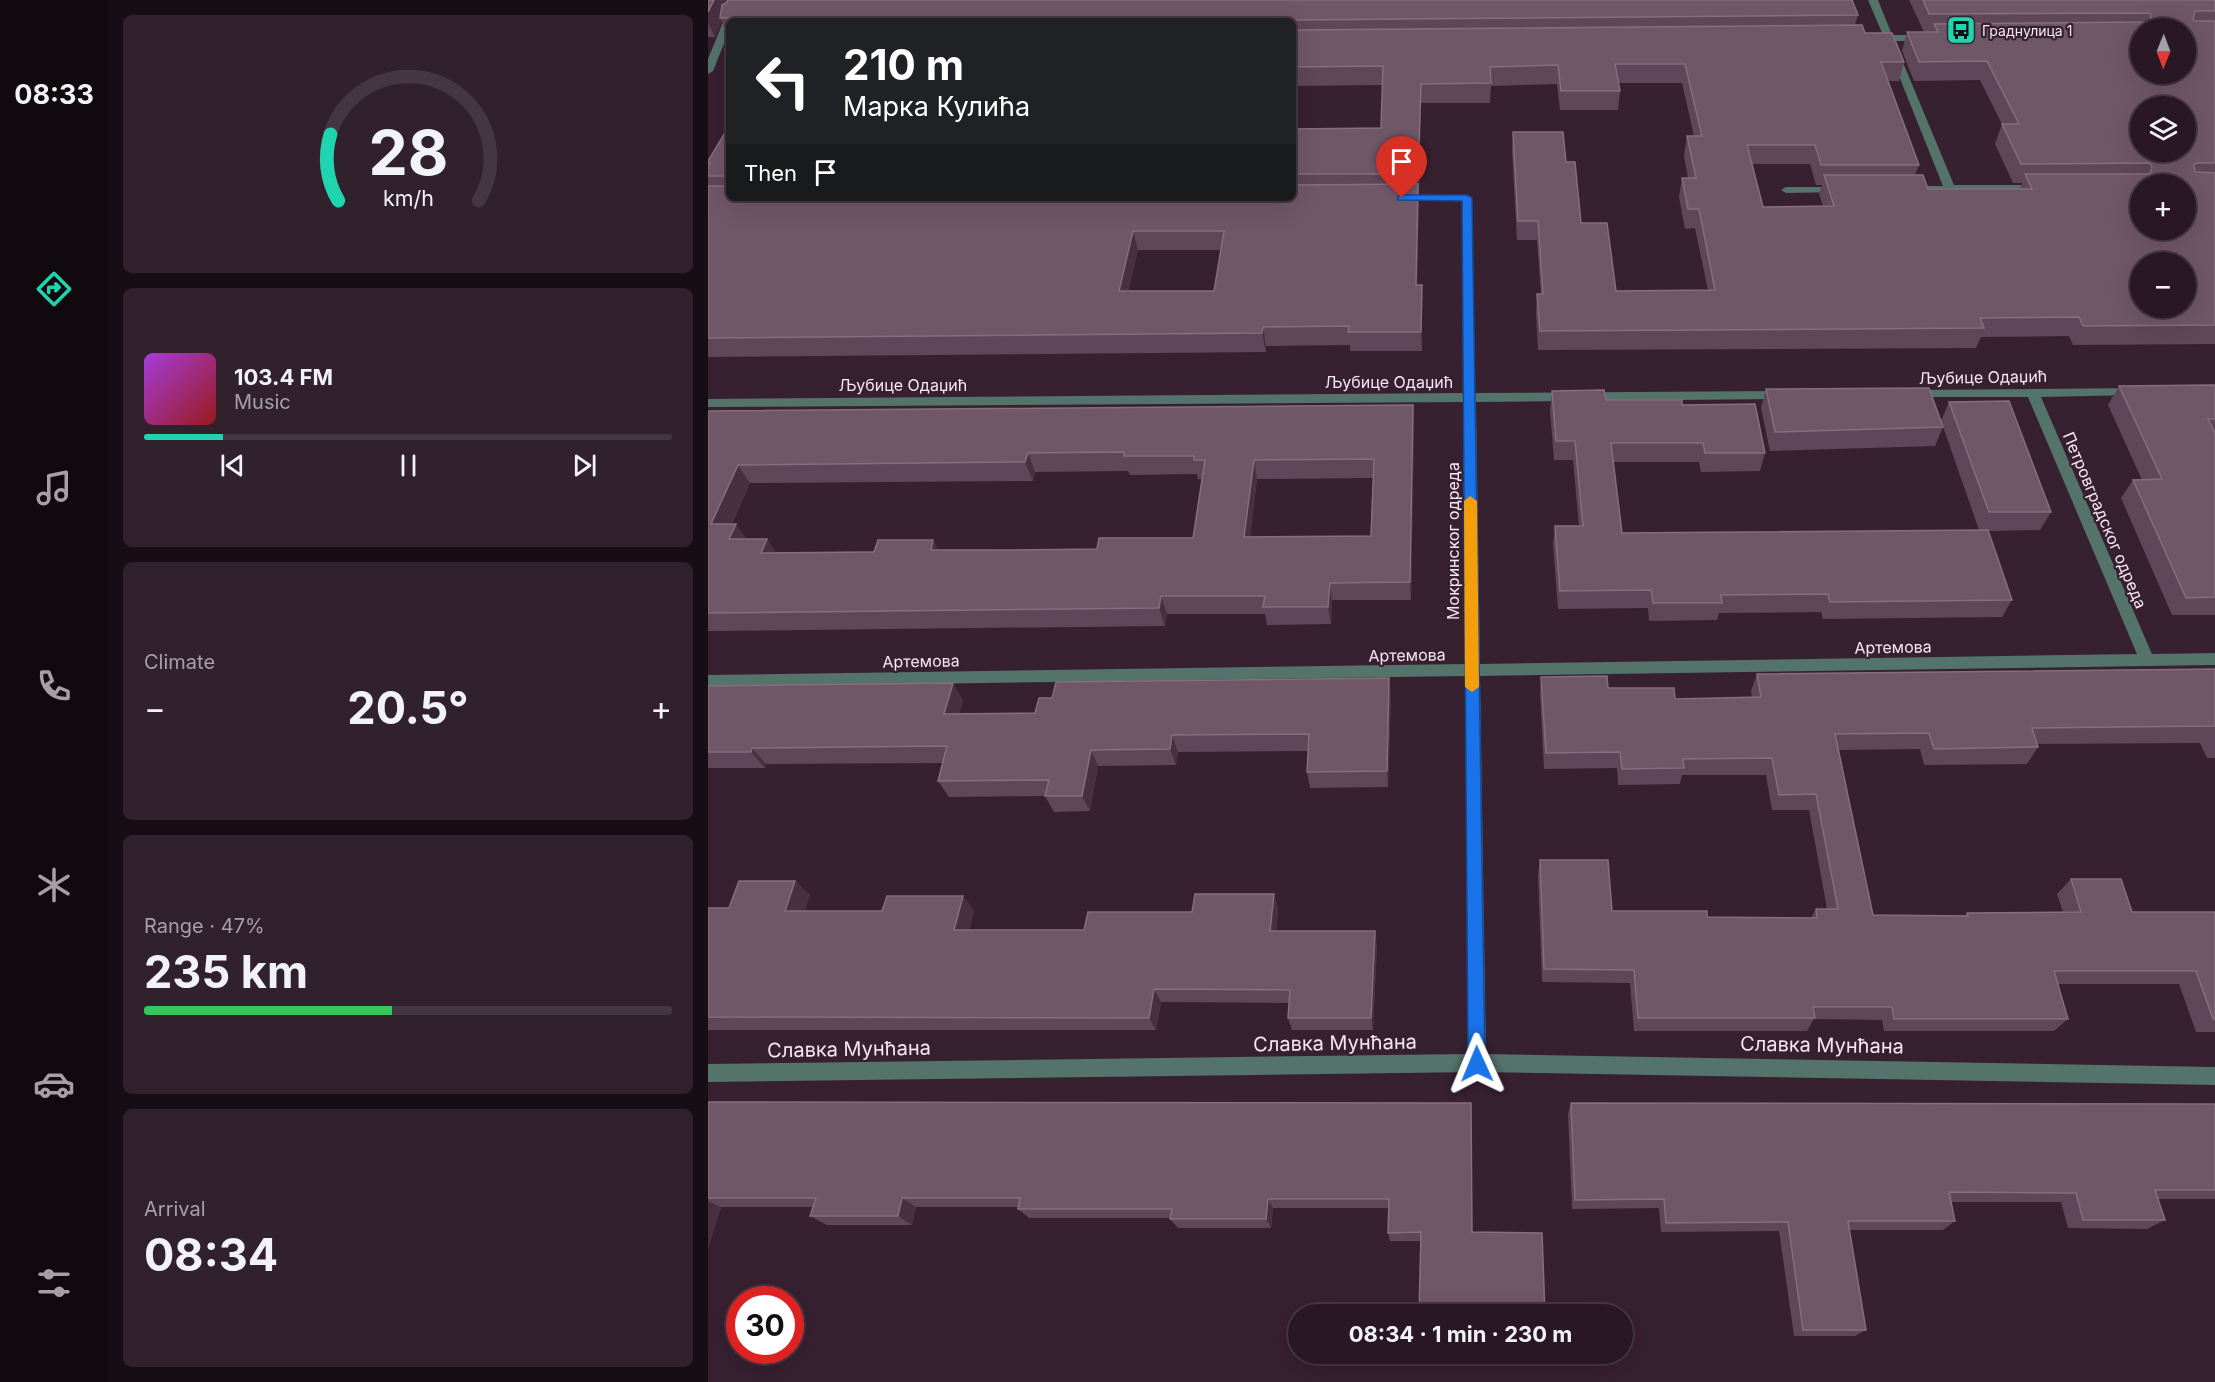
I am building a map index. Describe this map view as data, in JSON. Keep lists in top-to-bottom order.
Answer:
{
  "streets": {
    "street": [
      "Љубице Одаџић",
      "Петровградског одреда",
      "Мокринског одреда",
      "Артемова",
      "Славка Мунћана"
    ]
  },
  "crossings": [
    ["Љубице Одаџић", "Петровградског одреда"],
    ["Љубице Одаџић", "Мокринског одреда"],
    ["Петровградског одреда", "Артемова"],
    ["Мокринског одреда", "Артемова"],
    ["Мокринског одреда", "Славка Мунћана"]
  ],
  "places": {
    "bus stop": ["Граднулица 1"]
  },
  "north": "bottom",
  "page": {
    "tabs": "08:33",
    "map_buttons": ["+", "−"],
    "turn": ["210 m", "Марка Кулића"],
    "then": "Then",
    "song": ["103.4 FM", "Music"],
    "tile": [
      "Climate",
      ["Range · 47%", "235 km"],
      ["Arrival", "08:34"]
    ],
    "heat": ["−", "20.5°", "+"],
    "limit": "30",
    "trip": "08:34 · 1 min · 230 m",
    "gauge": ["28", "km/h"]
  }
}
